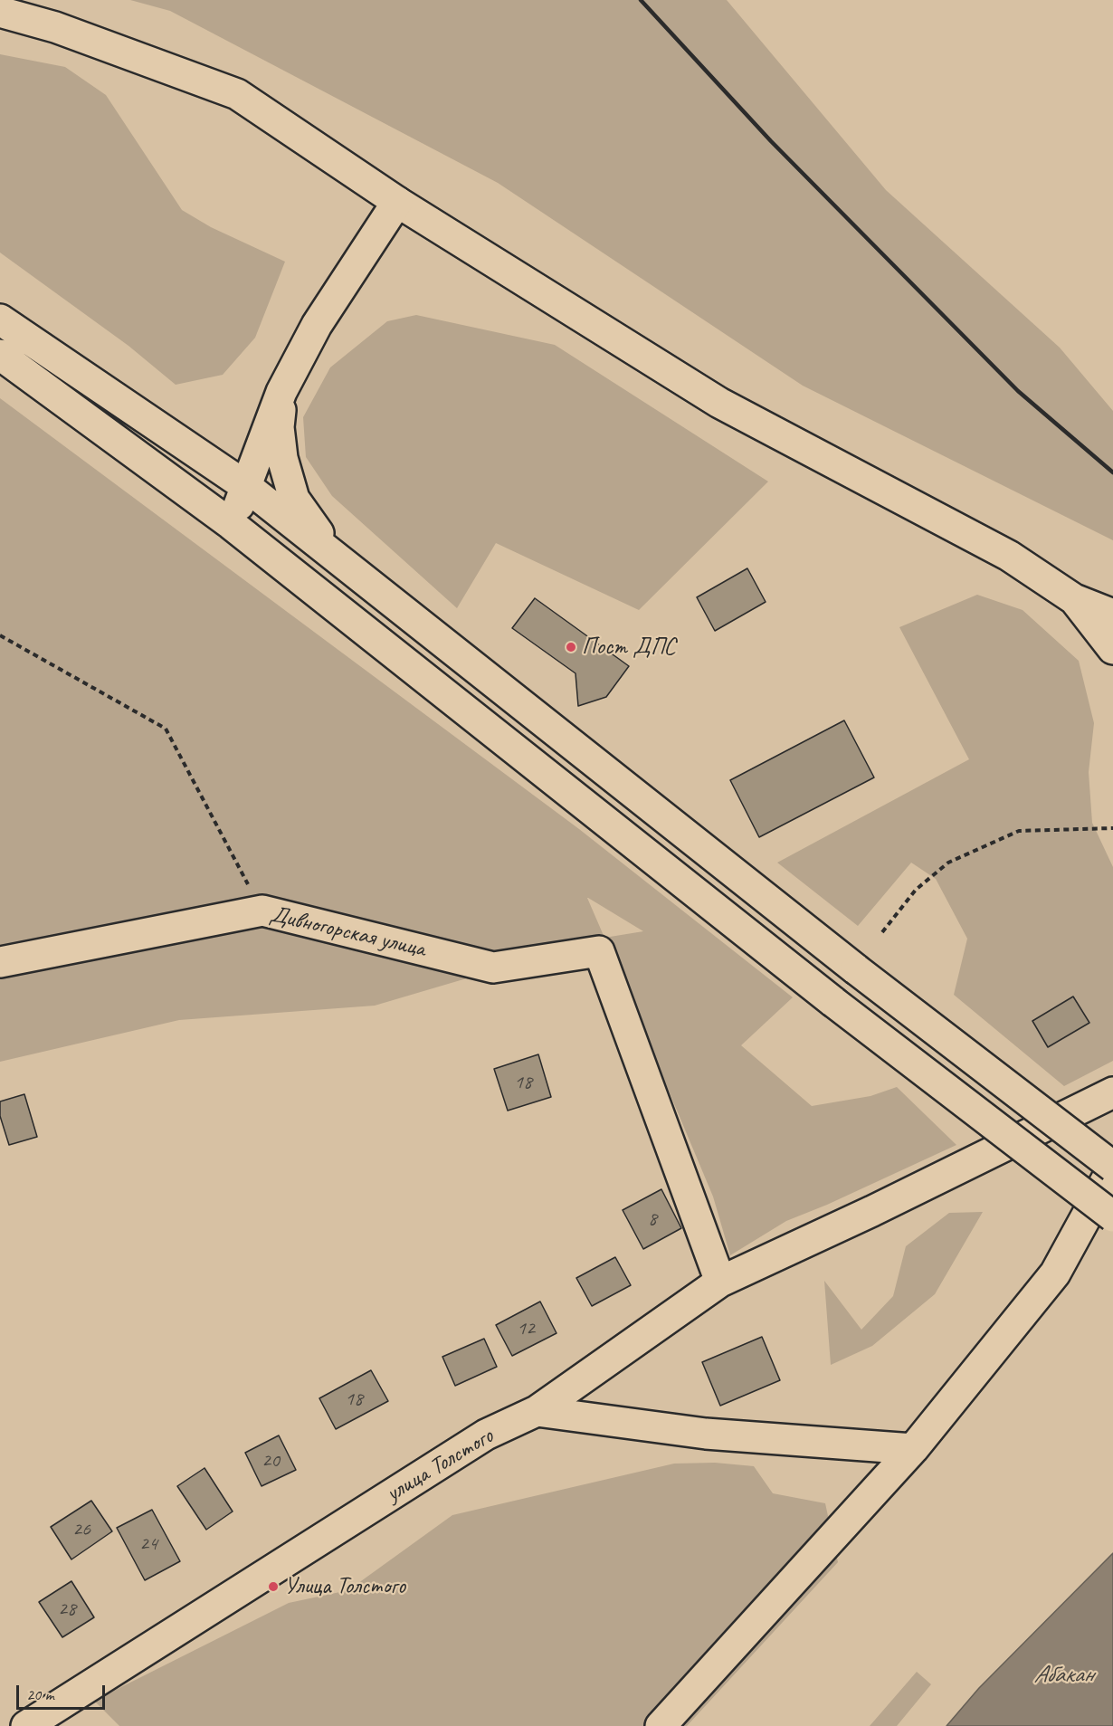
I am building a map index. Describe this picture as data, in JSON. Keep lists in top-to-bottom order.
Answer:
{
  "streets": {
    "street": ["Дивногорская улица", "улица Толстого"]
  },
  "crossings": [
    ["Дивногорская улица", "улица Толстого"]
  ],
  "water": ["Абакан"],
  "places": ["Пост ДПС", "Улица Толстого"],
  "house_numbers": [
    "18",
    "8",
    "12",
    "18",
    "20",
    "26",
    "24",
    "28"
  ],
  "scale_bar": "20 m"
}
